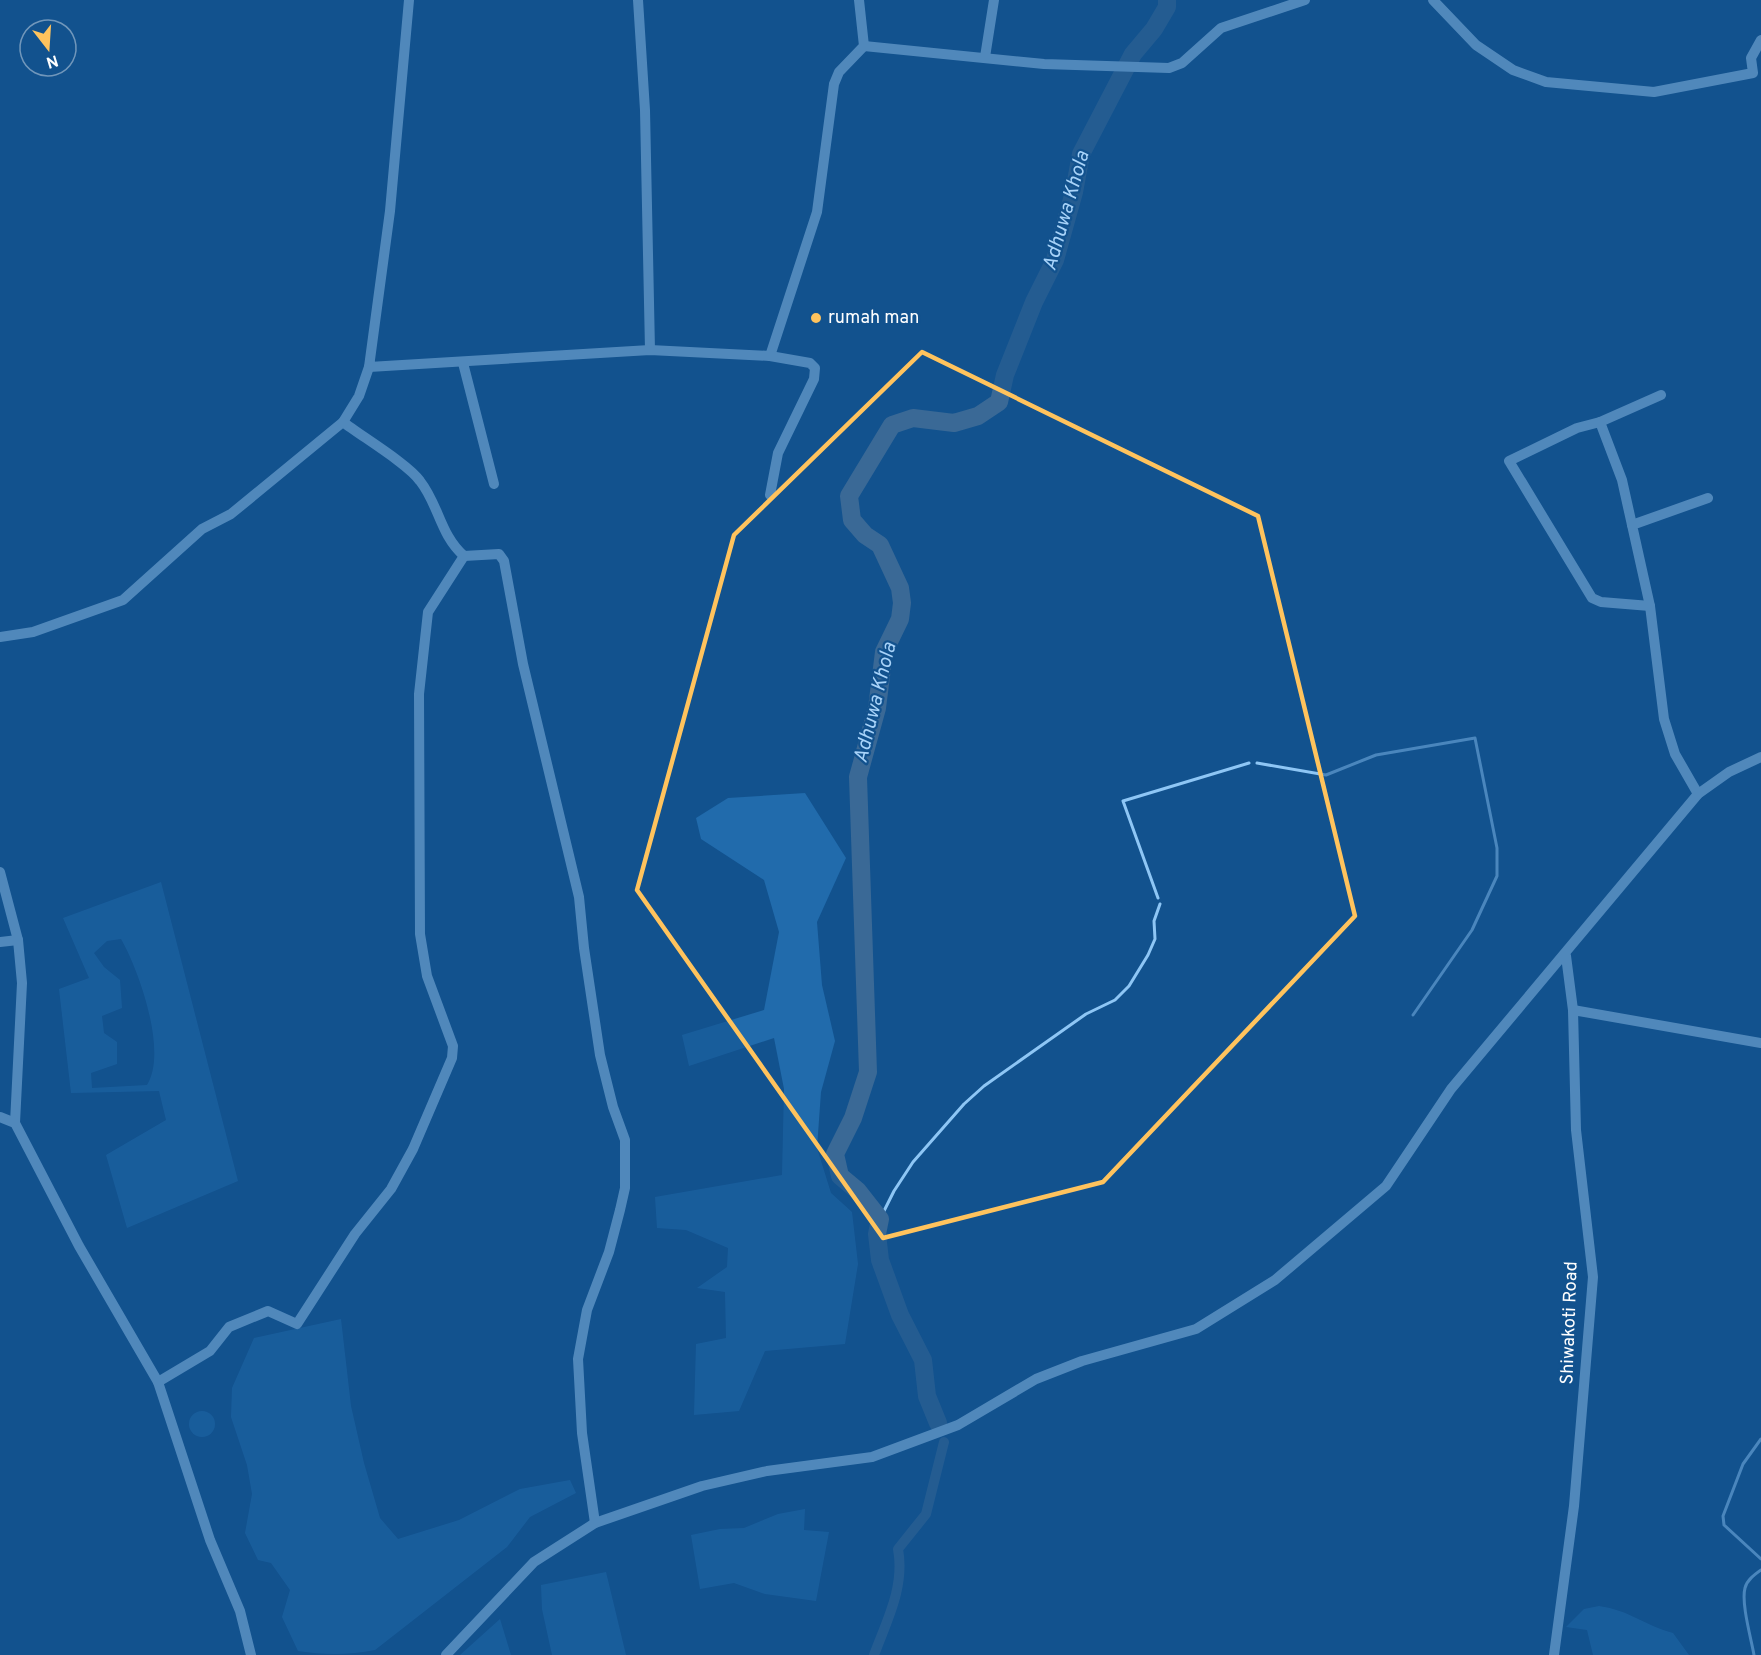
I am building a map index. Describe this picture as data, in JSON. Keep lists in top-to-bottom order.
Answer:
{
  "streets": {
    "street": ["Shiwakoti Road"]
  },
  "water": ["Adhuwa Khola"],
  "places": ["rumah man"],
  "north": "bottom"
}
